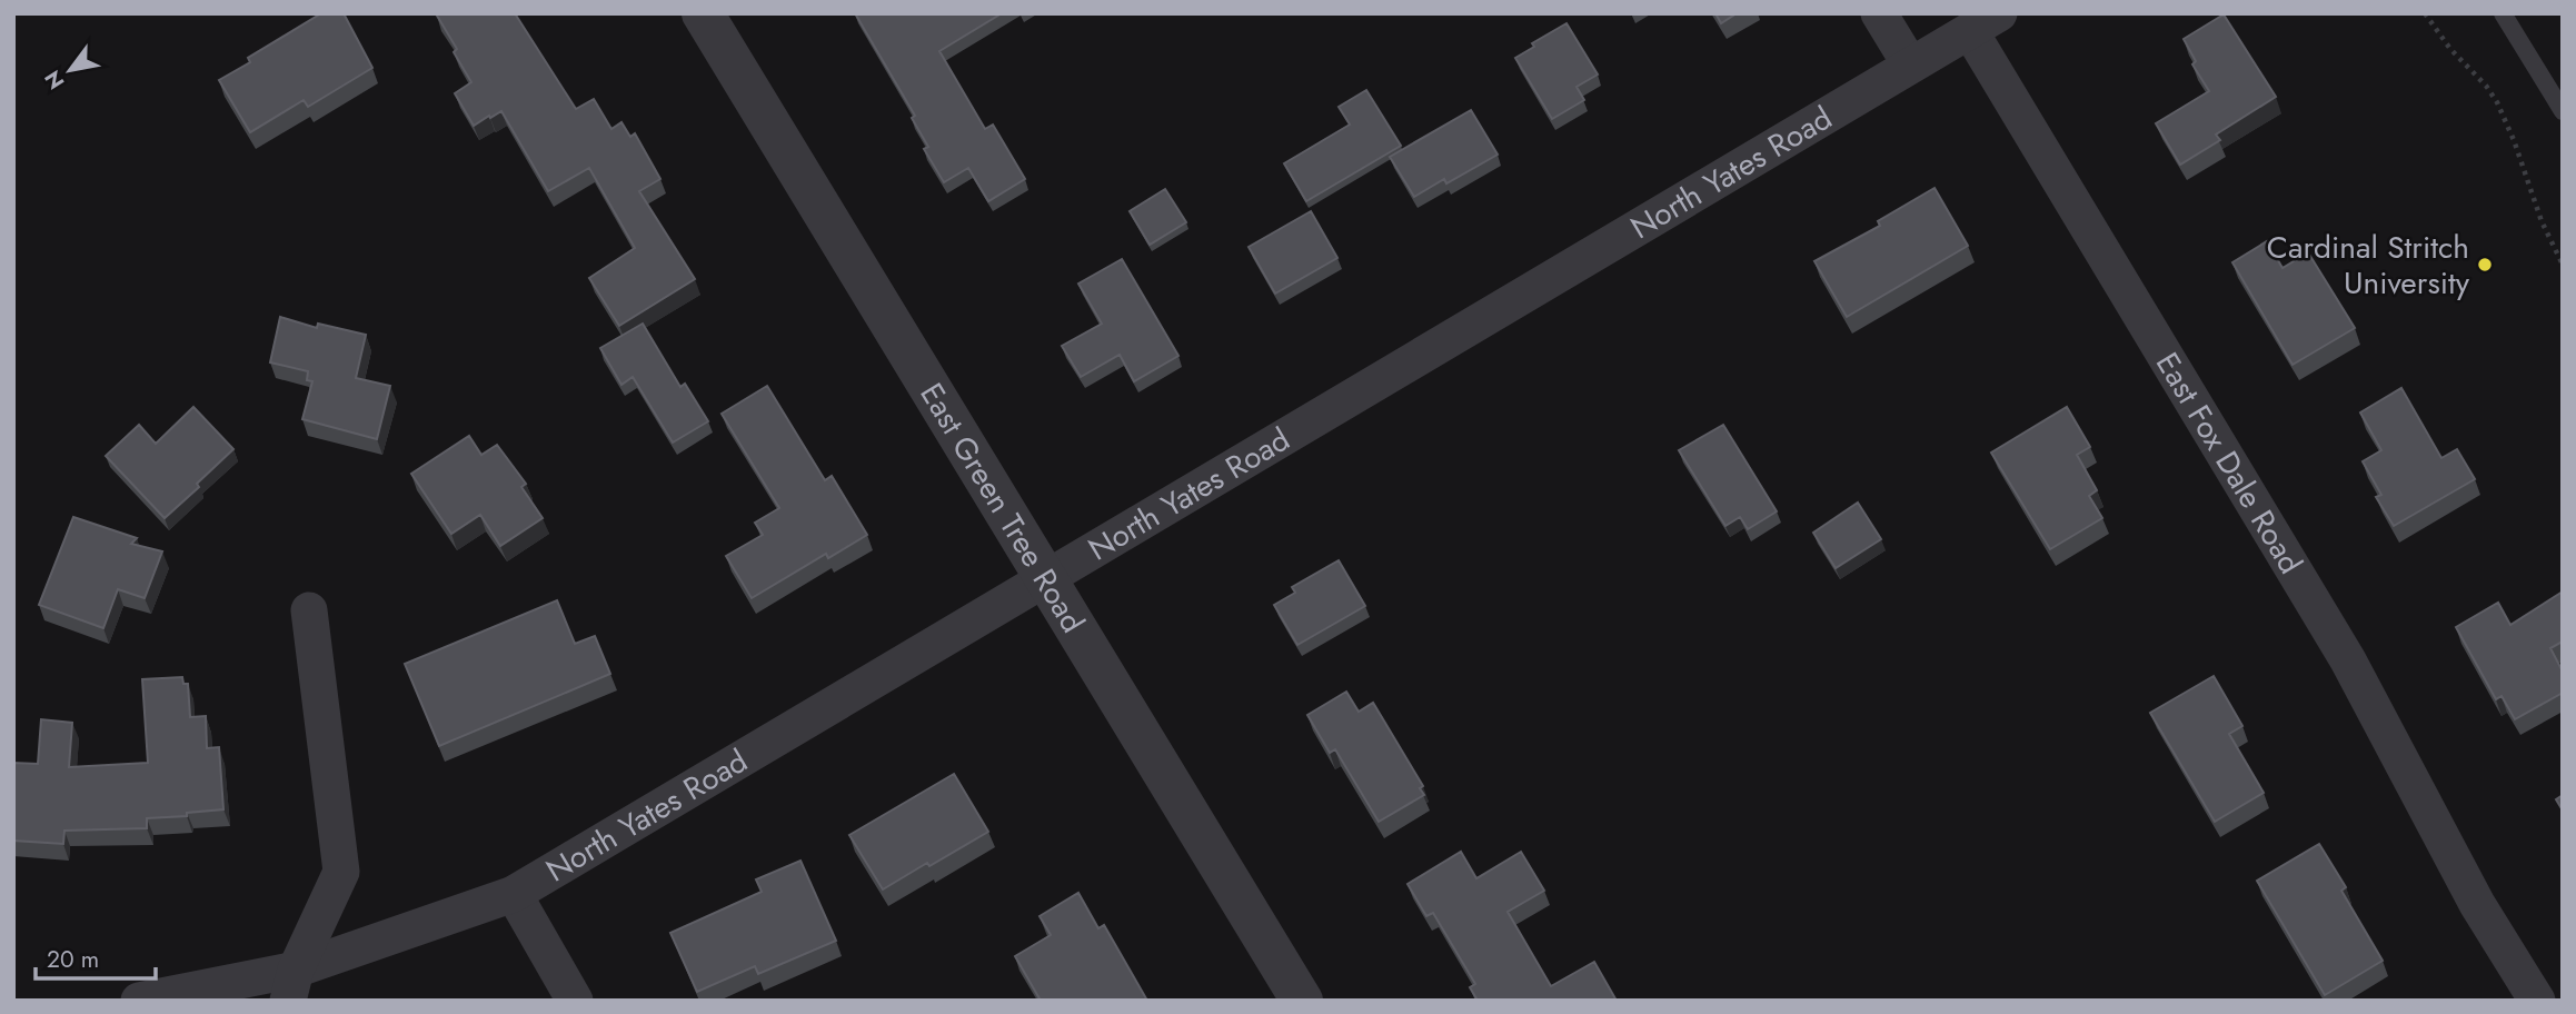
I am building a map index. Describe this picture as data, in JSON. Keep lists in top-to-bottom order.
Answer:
{
  "streets": {
    "street": ["North Yates Road", "East Fox Dale Road", "East Green Tree Road"]
  },
  "crossings": [
    ["North Yates Road", "East Fox Dale Road"],
    ["North Yates Road", "East Green Tree Road"]
  ],
  "places": ["Cardinal Stritch University"],
  "scale_bar": "20 m",
  "north": "bottom left"
}
